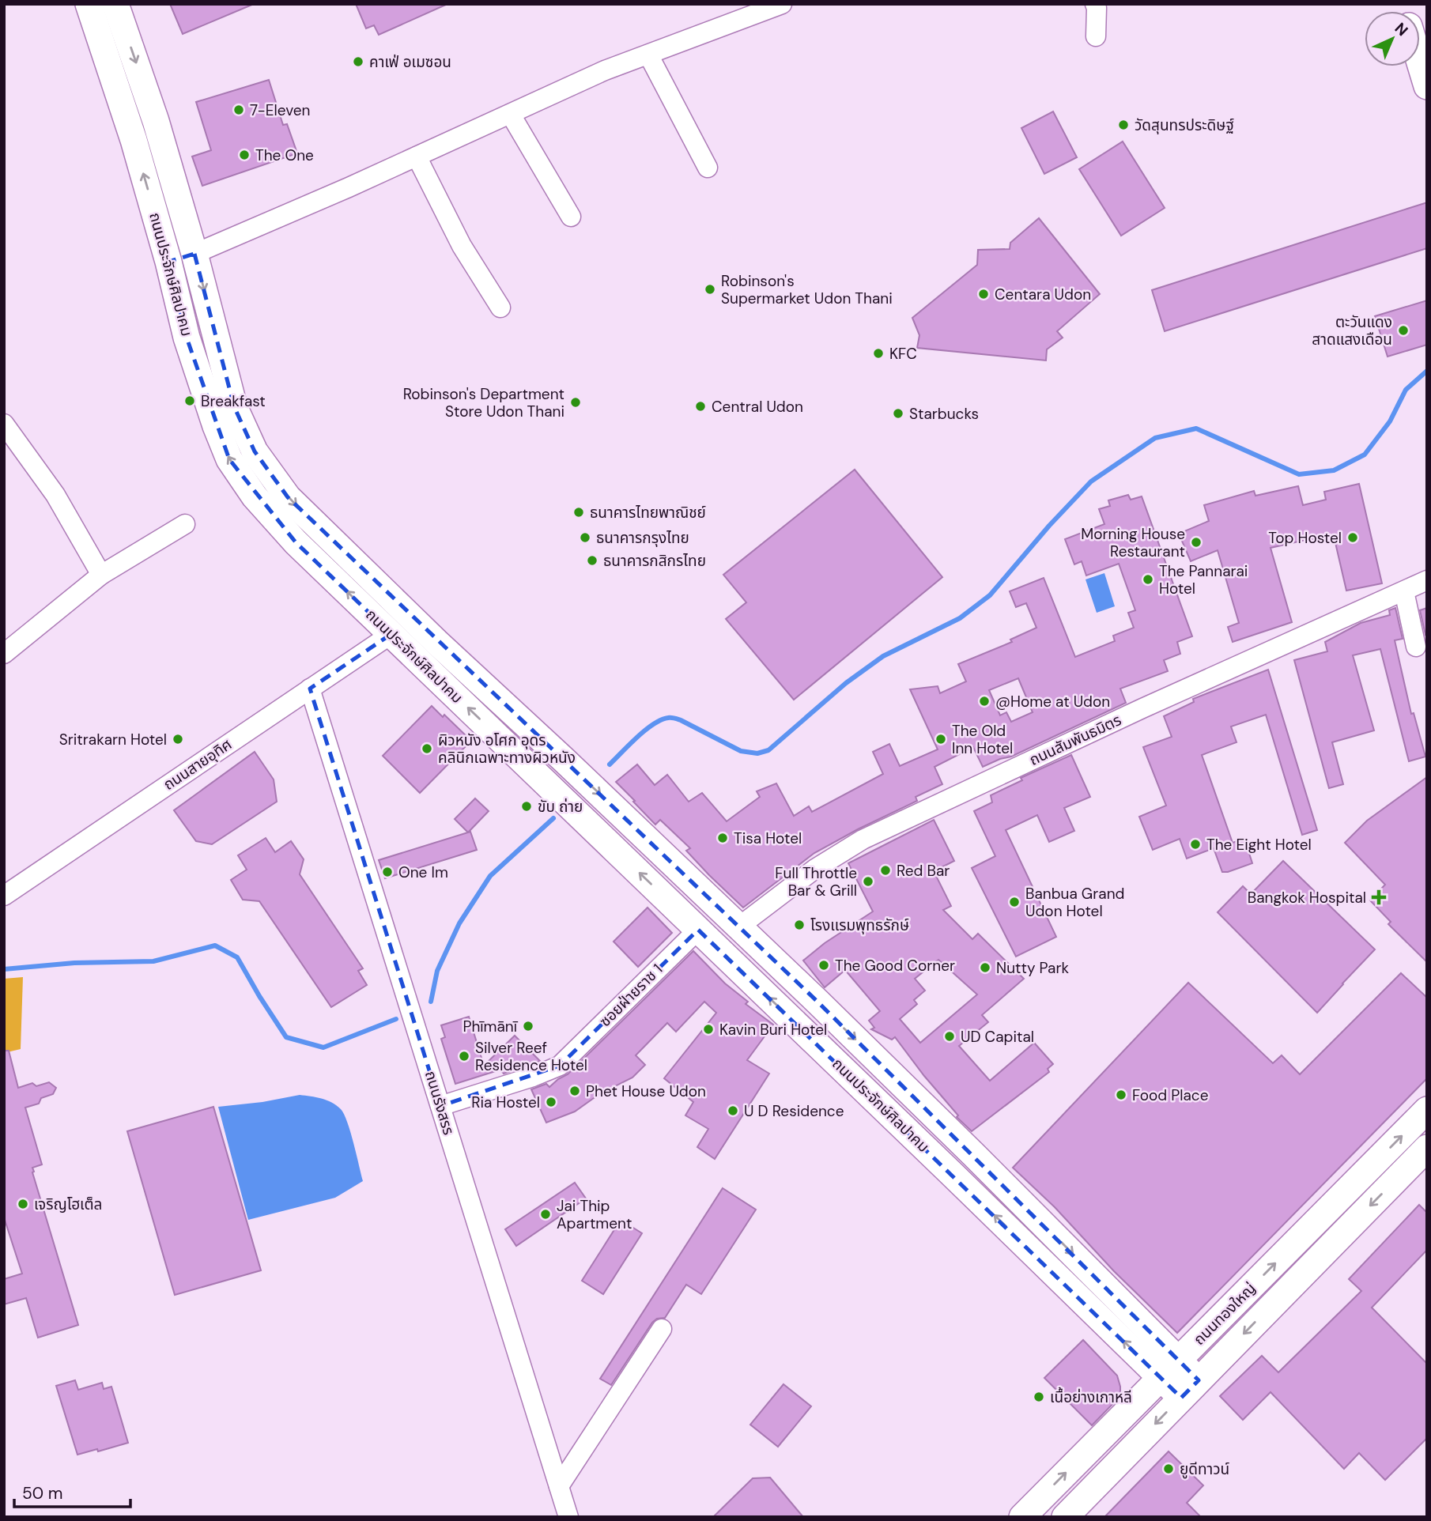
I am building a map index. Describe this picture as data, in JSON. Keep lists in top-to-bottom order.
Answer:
{
  "streets": {
    "street": [
      "ถนนประจักษ์ศิลปาคม",
      "ถนนสัมพันธมิตร",
      "ถนนสายอุทิศ",
      "ซอยฝ่ายราช 1",
      "ถนนรังสรร",
      "ถนนทองใหญ่"
    ]
  },
  "crossings": [
    ["ถนนประจักษ์ศิลปาคม", "ถนนสัมพันธมิตร"],
    ["ถนนประจักษ์ศิลปาคม", "ถนนสายอุทิศ"],
    ["ถนนประจักษ์ศิลปาคม", "ซอยฝ่ายราช 1"],
    ["ถนนประจักษ์ศิลปาคม", "ถนนทองใหญ่"],
    ["ถนนสายอุทิศ", "ถนนรังสรร"],
    ["ซอยฝ่ายราช 1", "ถนนรังสรร"]
  ],
  "places": {
    "other": [
      "คาเฟ่ อเมซอน",
      "7-Eleven",
      "วัดสุนทรประดิษฐ์",
      "The One",
      "Robinson's Supermarket Udon Thani",
      "Centara Udon",
      "ตะวันแดง สาดแสงเดือน",
      "KFC",
      "Breakfast",
      "Robinson's Department Store Udon Thani",
      "Central Udon",
      "Starbucks",
      "ธนาคารไทยพาณิชย์",
      "ธนาคารกรุงไทย",
      "Top Hostel",
      "Morning House Restaurant",
      "ธนาคารกสิกรไทย",
      "The Pannarai Hotel",
      "@Home at Udon",
      "Sritrakarn Hotel",
      "The Old Inn Hotel",
      "ผิวหนัง อโศก อุดร คลินิกเฉพาะทางผิวหนัง",
      "ขับ ถ่าย",
      "Tisa Hotel",
      "The Eight Hotel",
      "Red Bar",
      "One Im",
      "Full Throttle Bar & Grill",
      "Banbua Grand Udon Hotel",
      "โรงเเรมพุทธรักษ์",
      "The Good Corner",
      "Nutty Park",
      "Phīmānī",
      "Kavin Buri Hotel",
      "UD Capital",
      "Silver Reef Residence Hotel",
      "Phet House Udon",
      "Food Place",
      "Ria Hostel",
      "U D Residence",
      "เจริญโฮเต็ล",
      "Jai Thip Apartment",
      "เนื้อย่างเกาหลี",
      "ยูดีทาวน์"
    ],
    "health": ["Bangkok Hospital"]
  },
  "scale_bar": "50 m",
  "north": "top right"
}
